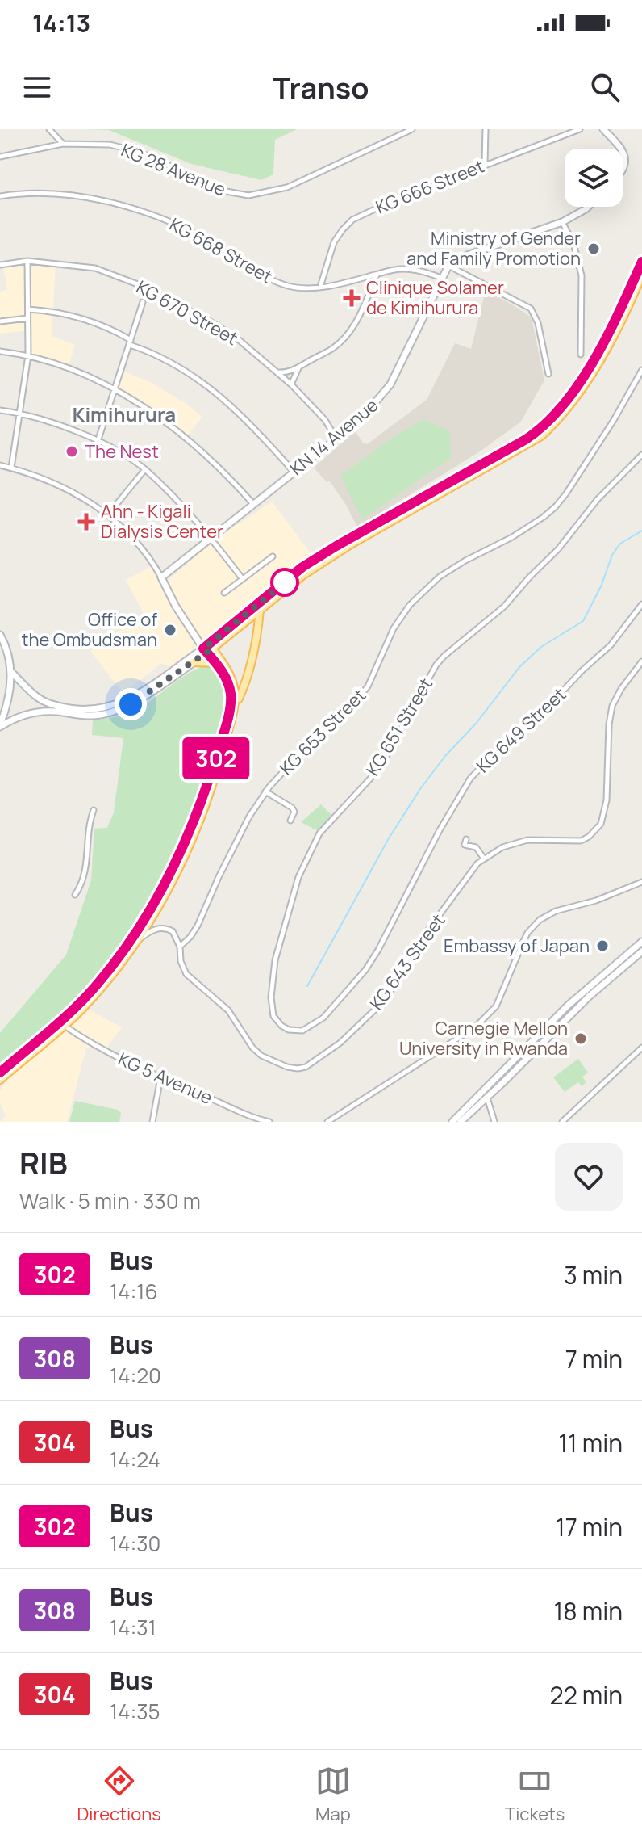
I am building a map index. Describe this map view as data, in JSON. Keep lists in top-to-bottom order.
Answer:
{
  "streets": {
    "main road": ["KN 14 Avenue"],
    "street": [
      "KG 28 Avenue",
      "KG 666 Street",
      "KG 668 Street",
      "KG 670 Street",
      "KG 651 Street",
      "KG 649 Street",
      "KG 653 Street",
      "KG 643 Street",
      "KG 5 Avenue"
    ]
  },
  "crossings": [
    ["KG 666 Street", "KG 668 Street"],
    ["KG 668 Street", "KN 14 Avenue"],
    ["KG 670 Street", "KN 14 Avenue"],
    ["KG 651 Street", "KG 649 Street"],
    ["KG 653 Street", "KG 643 Street"]
  ],
  "districts": ["Kimihurura"],
  "places": {
    "other": [
      "Ministry of Gender and Family Promotion",
      "The Nest",
      "Office of the Ombudsman",
      "Embassy of Japan",
      "Carnegie Mellon University in Rwanda"
    ],
    "health": ["Clinique Solamer de Kimihurura", "Ahn - Kigali Dialysis Center"]
  },
  "lines": ["bus line 302"],
  "page": {
    "status": "14:13",
    "header": "Transo",
    "on_map": "302",
    "heading": ["RIB", "Walk · 5 min · 330 m"],
    "list": [
      {
        "mark": "302",
        "name": "Bus",
        "note": "14:16",
        "value": "3 min"
      },
      {
        "mark": "308",
        "name": "Bus",
        "note": "14:20",
        "value": "7 min"
      },
      {
        "mark": "304",
        "name": "Bus",
        "note": "14:24",
        "value": "11 min"
      },
      {
        "mark": "302",
        "name": "Bus",
        "note": "14:30",
        "value": "17 min"
      },
      {
        "mark": "308",
        "name": "Bus",
        "note": "14:31",
        "value": "18 min"
      },
      {
        "mark": "304",
        "name": "Bus",
        "note": "14:35",
        "value": "22 min"
      }
    ],
    "tabs": ["Directions", "Map", "Tickets"]
  }
}
